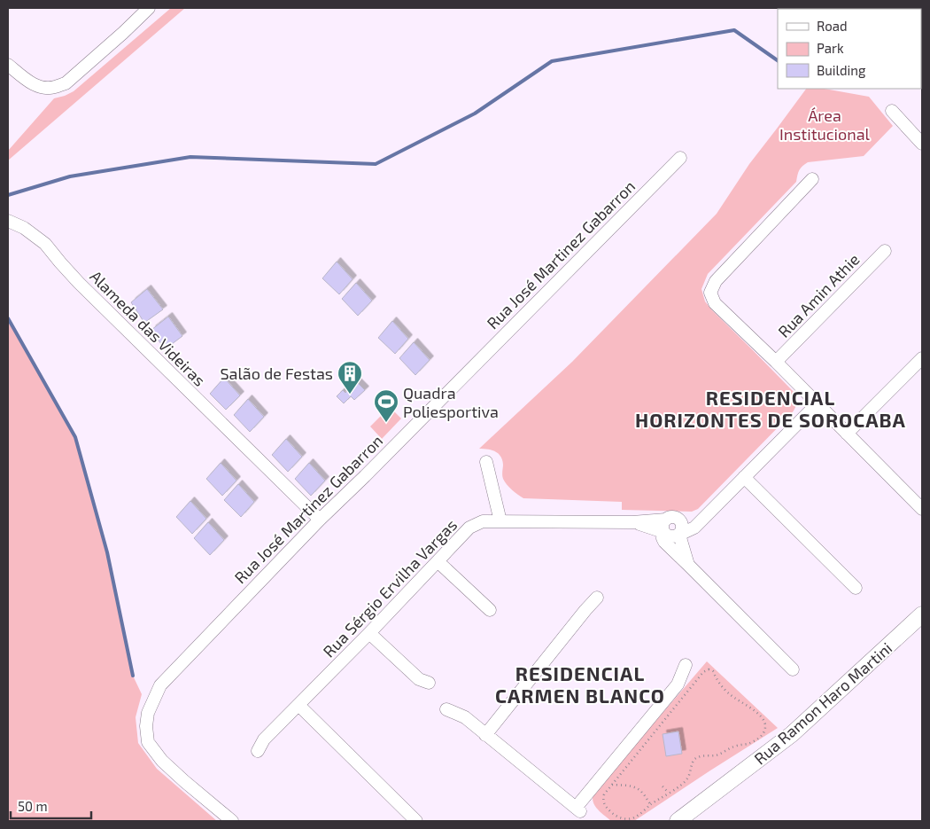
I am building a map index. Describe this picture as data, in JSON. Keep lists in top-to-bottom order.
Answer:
{
  "streets": {
    "main road": ["Rua Ramon Haro Martini"],
    "street": [
      "Rua José Martinez Gabarron",
      "Rua Amin Athie",
      "Alameda das Videiras",
      "Rua Sérgio Ervilha Vargas"
    ]
  },
  "crossings": [
    ["Rua José Martinez Gabarron", "Alameda das Videiras"]
  ],
  "districts": ["RESIDENCIAL HORIZONTES DE SOROCABA", "RESIDENCIAL CARMEN BLANCO"],
  "parks": ["Área Institucional"],
  "places": {
    "building": ["Salão de Festas"],
    "sports": ["Quadra Poliesportiva"]
  },
  "legend": ["Road", "Park", "Building"],
  "scale_bar": "50 m"
}
